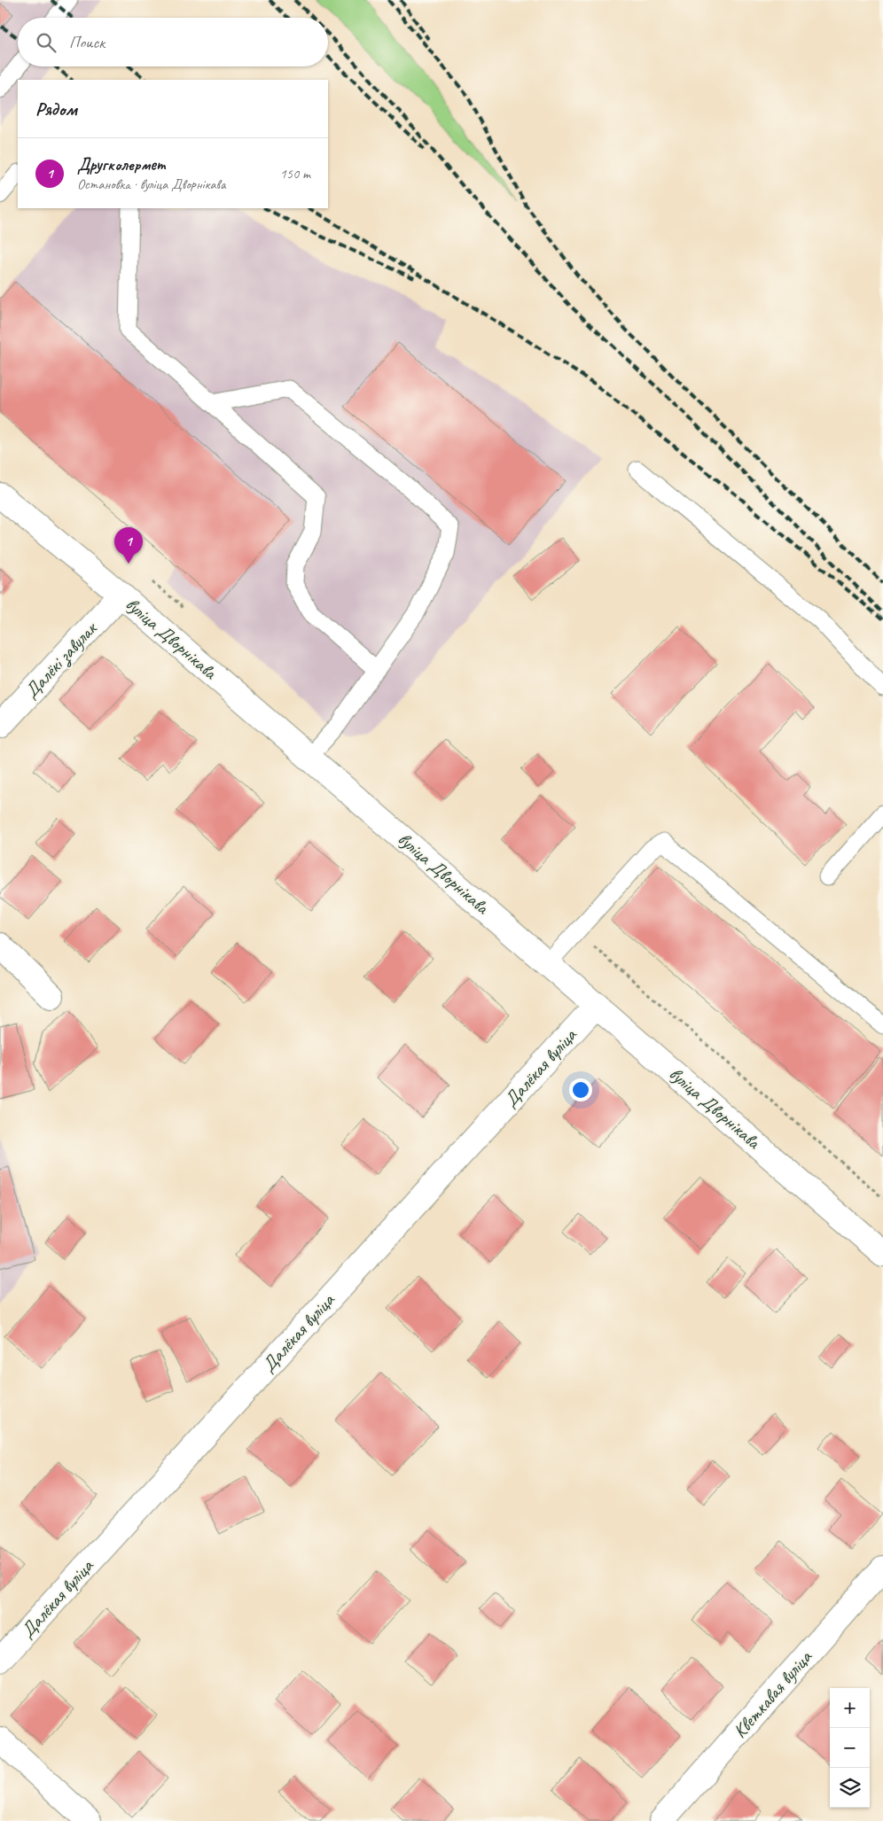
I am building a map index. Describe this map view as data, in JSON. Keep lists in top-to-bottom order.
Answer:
{
  "streets": {
    "street": [
      "вуліца Дворнікава",
      "Далёкі завулак",
      "Далёкая вуліца",
      "Кветкавая вуліца"
    ]
  },
  "crossings": [
    ["вуліца Дворнікава", "Далёкі завулак"],
    ["вуліца Дворнікава", "Далёкая вуліца"]
  ],
  "page": {
    "search": "Поиск",
    "heading": "Рядом",
    "list": [
      {
        "mark": "1",
        "name": "Другколермет",
        "note": "Остановка · вуліца Дворнікава",
        "value": "150 m"
      }
    ],
    "pins": "1",
    "map_buttons": ["+", "−"]
  }
}
